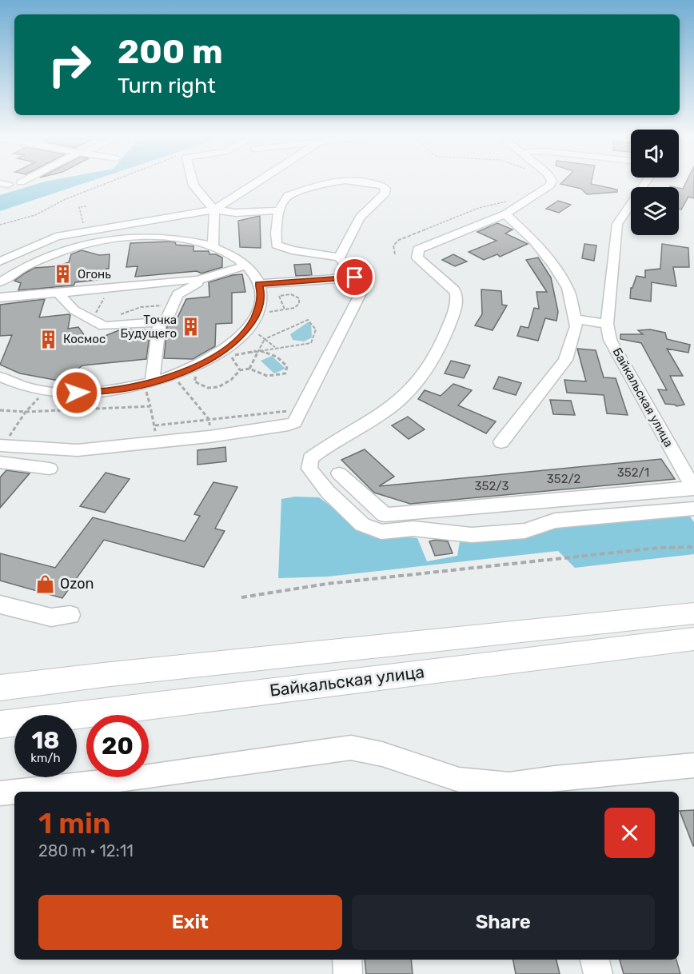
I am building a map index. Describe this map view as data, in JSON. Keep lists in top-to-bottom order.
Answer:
{
  "streets": {
    "main road": ["Байкальская улица"]
  },
  "places": {
    "building": ["Огонь", "Точка Будущего", "Космос"],
    "shop": ["Ozon"]
  },
  "house_numbers": ["352/1", "352/2", "352/3"],
  "page": {
    "turn": ["200 m", "Turn right"],
    "speed": "18 km/h",
    "limit": "20",
    "heading": ["1 min", "280 m · 12:11"],
    "buttons": ["Exit", "Share"]
  }
}
